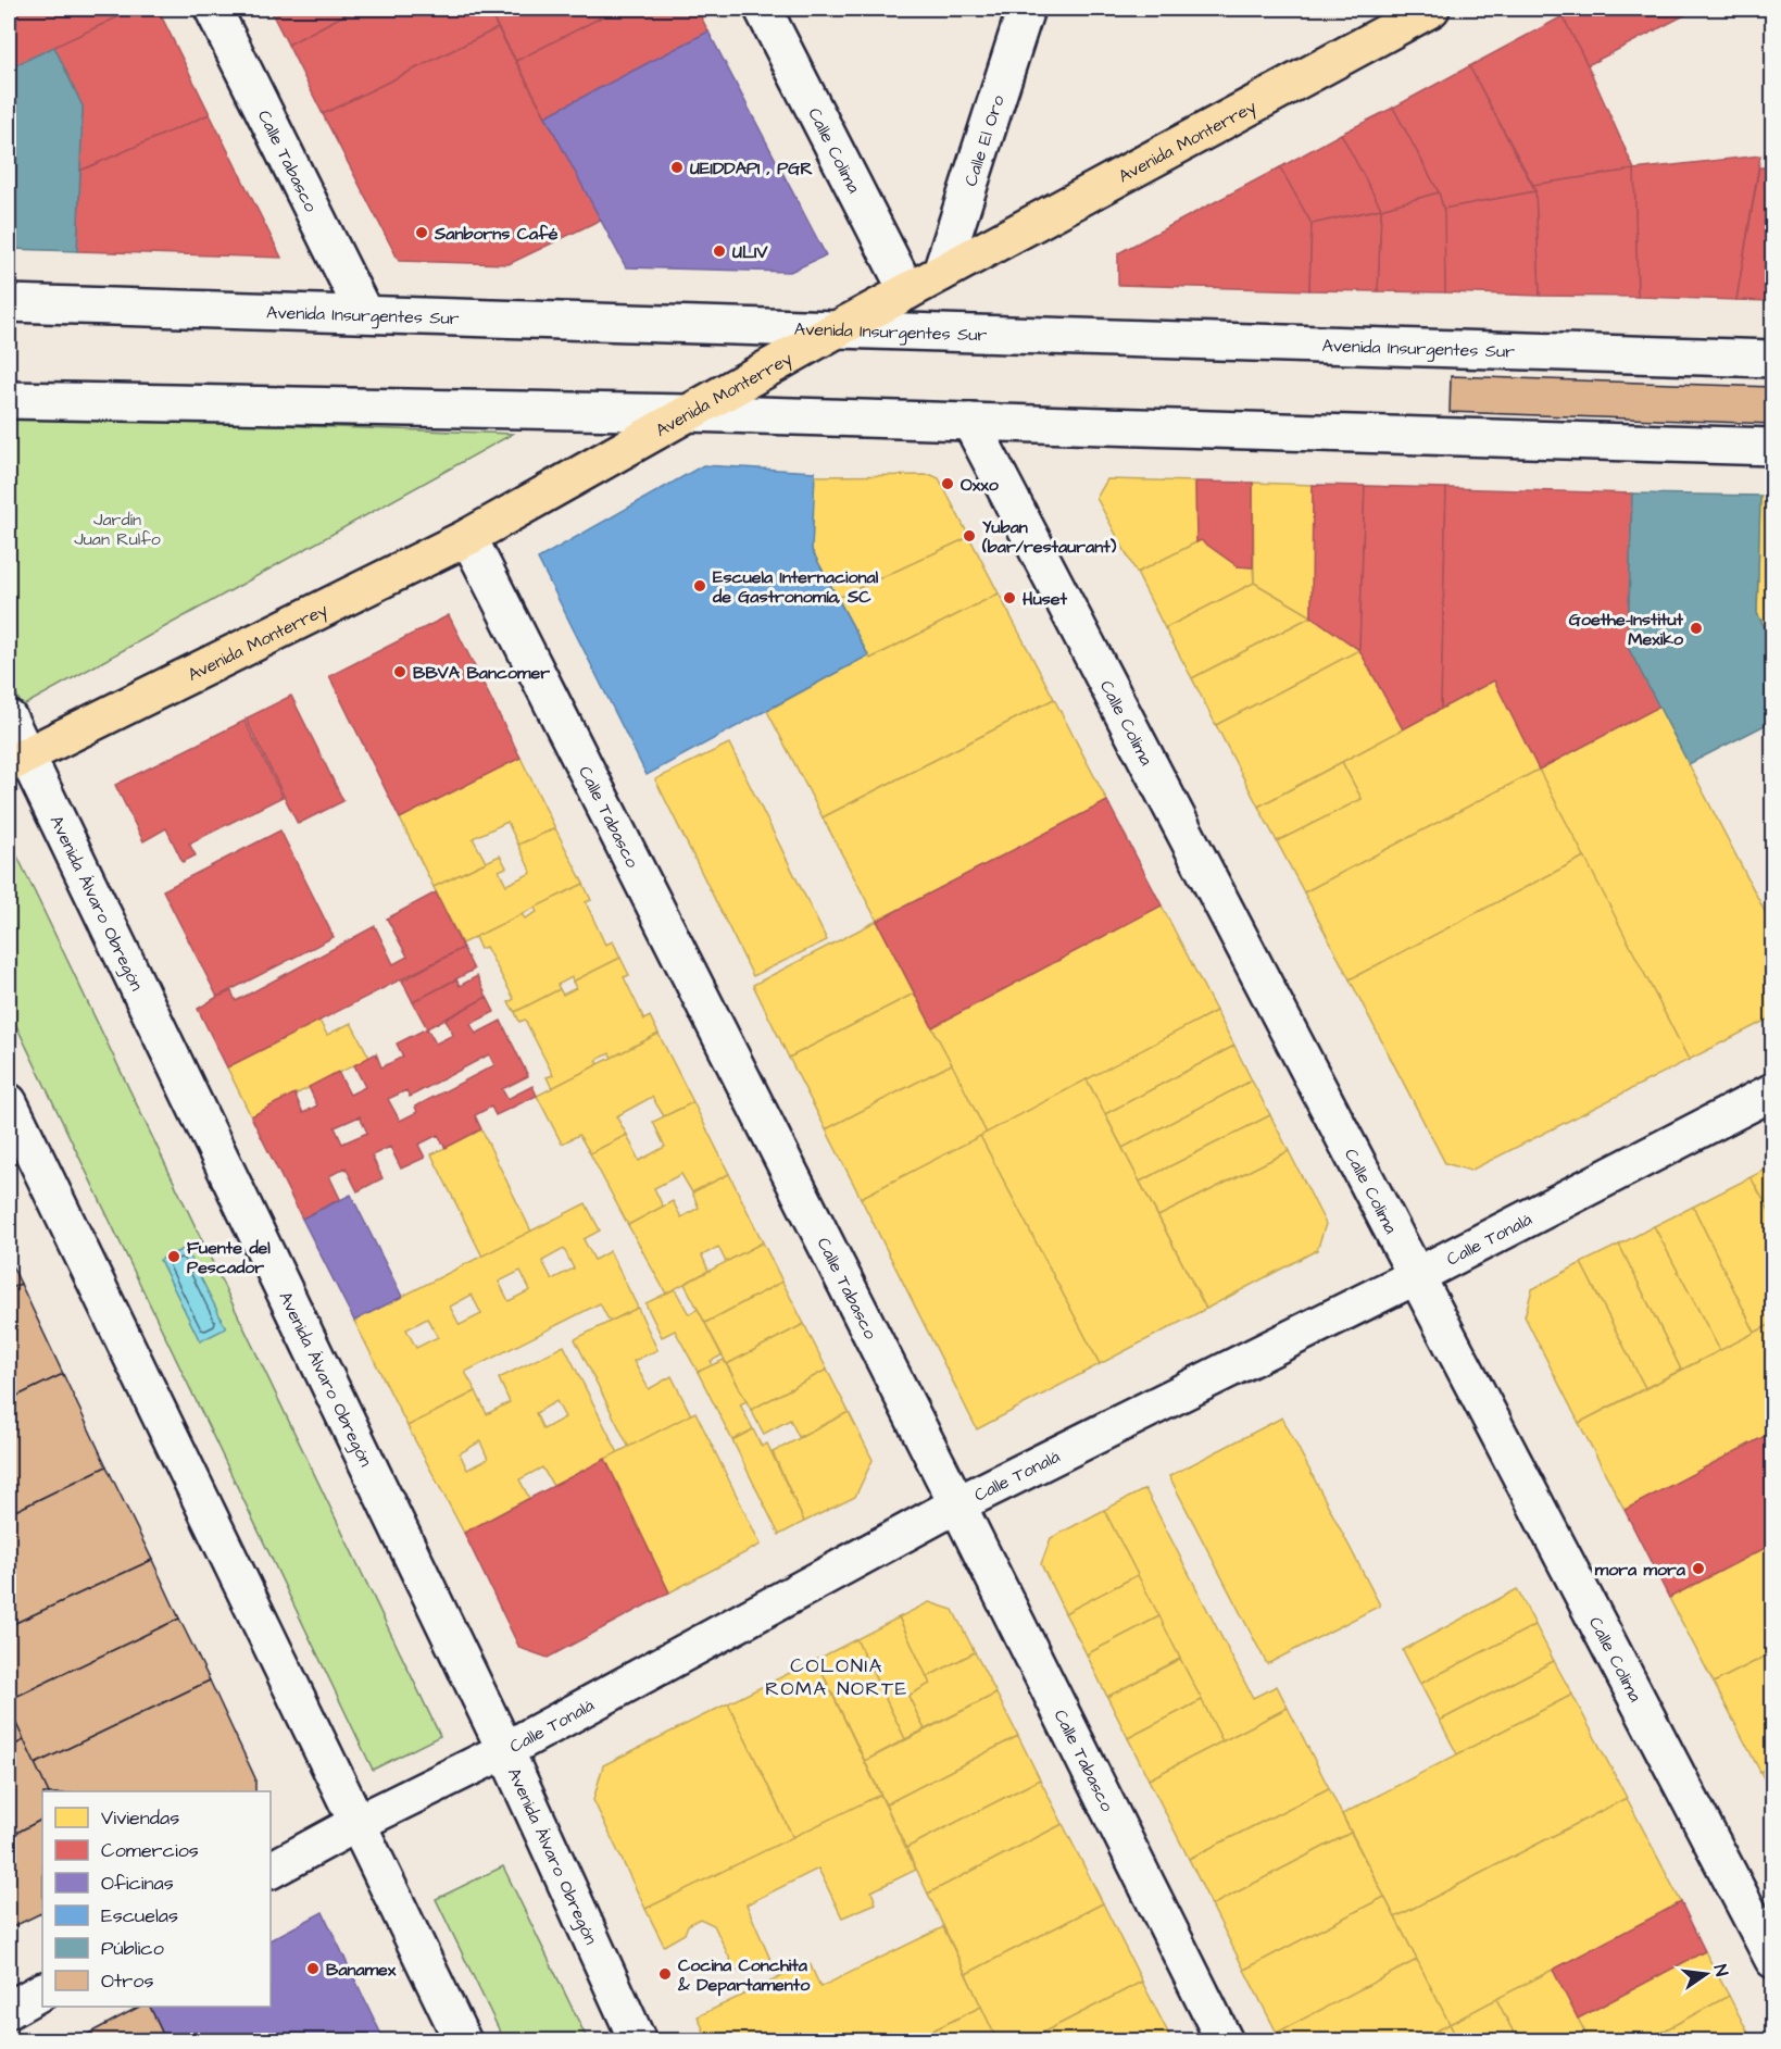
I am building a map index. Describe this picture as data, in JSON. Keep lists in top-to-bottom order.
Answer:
{
  "streets": {
    "main road": ["Avenida Monterrey"],
    "street": [
      "Calle El Oro",
      "Calle Colima",
      "Calle Tabasco",
      "Avenida Insurgentes Sur",
      "Avenida Álvaro Obregón",
      "Calle Tonalá"
    ]
  },
  "crossings": [
    ["Calle El Oro", "Avenida Monterrey"],
    ["Avenida Monterrey", "Calle Colima"],
    ["Avenida Monterrey", "Calle Tabasco"],
    ["Avenida Monterrey", "Avenida Insurgentes Sur"],
    ["Avenida Monterrey", "Avenida Álvaro Obregón"],
    ["Calle Colima", "Calle Tonalá"],
    ["Calle Tabasco", "Avenida Insurgentes Sur"],
    ["Calle Tabasco", "Calle Tonalá"],
    ["Avenida Álvaro Obregón", "Calle Tonalá"]
  ],
  "districts": ["COLONIA ROMA NORTE"],
  "parks": ["Jardín Juan Rulfo"],
  "places": [
    "UEIDDAPI , PGR",
    "Sanborns Café",
    "ULIV",
    "Oxxo",
    "Yuban (bar/restaurant)",
    "Escuela Internacional de Gastronomía, SC",
    "Huset",
    "Goethe-Institut Mexiko",
    "BBVA Bancomer",
    "Fuente del Pescador",
    "mora mora",
    "Banamex",
    "Cocina Conchita & Departamento"
  ],
  "legend": [
    "Viviendas",
    "Comercios",
    "Oficinas",
    "Escuelas",
    "Público",
    "Otros"
  ],
  "north": "right"
}
